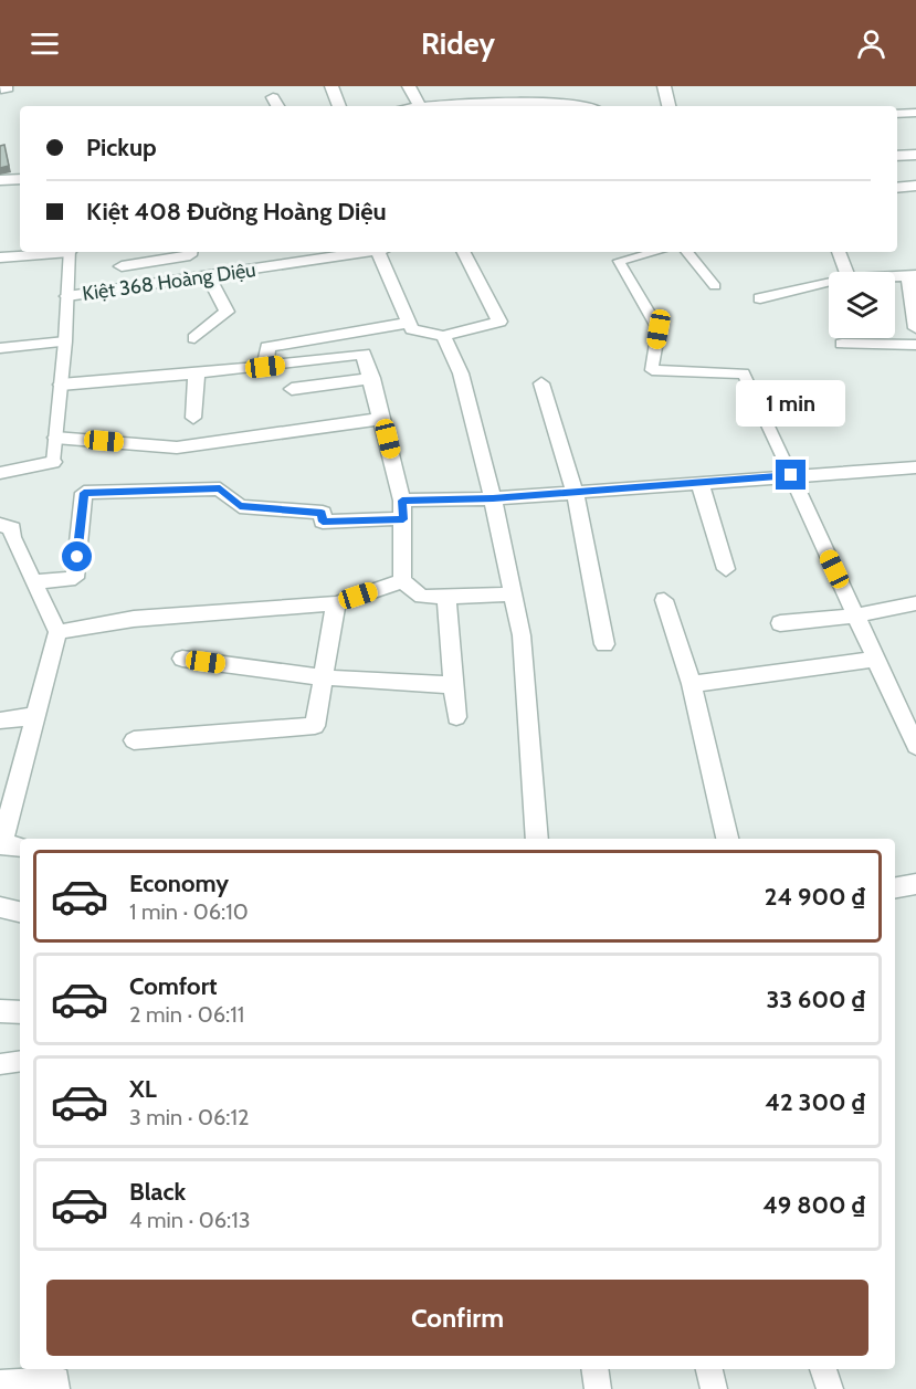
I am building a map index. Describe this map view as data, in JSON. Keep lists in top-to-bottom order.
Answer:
{
  "streets": {
    "street": ["Kiệt 368 Hoàng Diệu"]
  },
  "page": {
    "header": "Ridey",
    "banner": ["Pickup", "Kiệt 408 Đường Hoàng Diệu"],
    "bubble": "1 min",
    "list": [
      {
        "name": "Economy",
        "note": "1 min · 06:10",
        "value": "24 900 ₫"
      },
      {
        "name": "Comfort",
        "note": "2 min · 06:11",
        "value": "33 600 ₫"
      },
      {
        "name": "XL",
        "note": "3 min · 06:12",
        "value": "42 300 ₫"
      },
      {
        "name": "Black",
        "note": "4 min · 06:13",
        "value": "49 800 ₫"
      }
    ],
    "buttons": "Confirm"
  }
}
